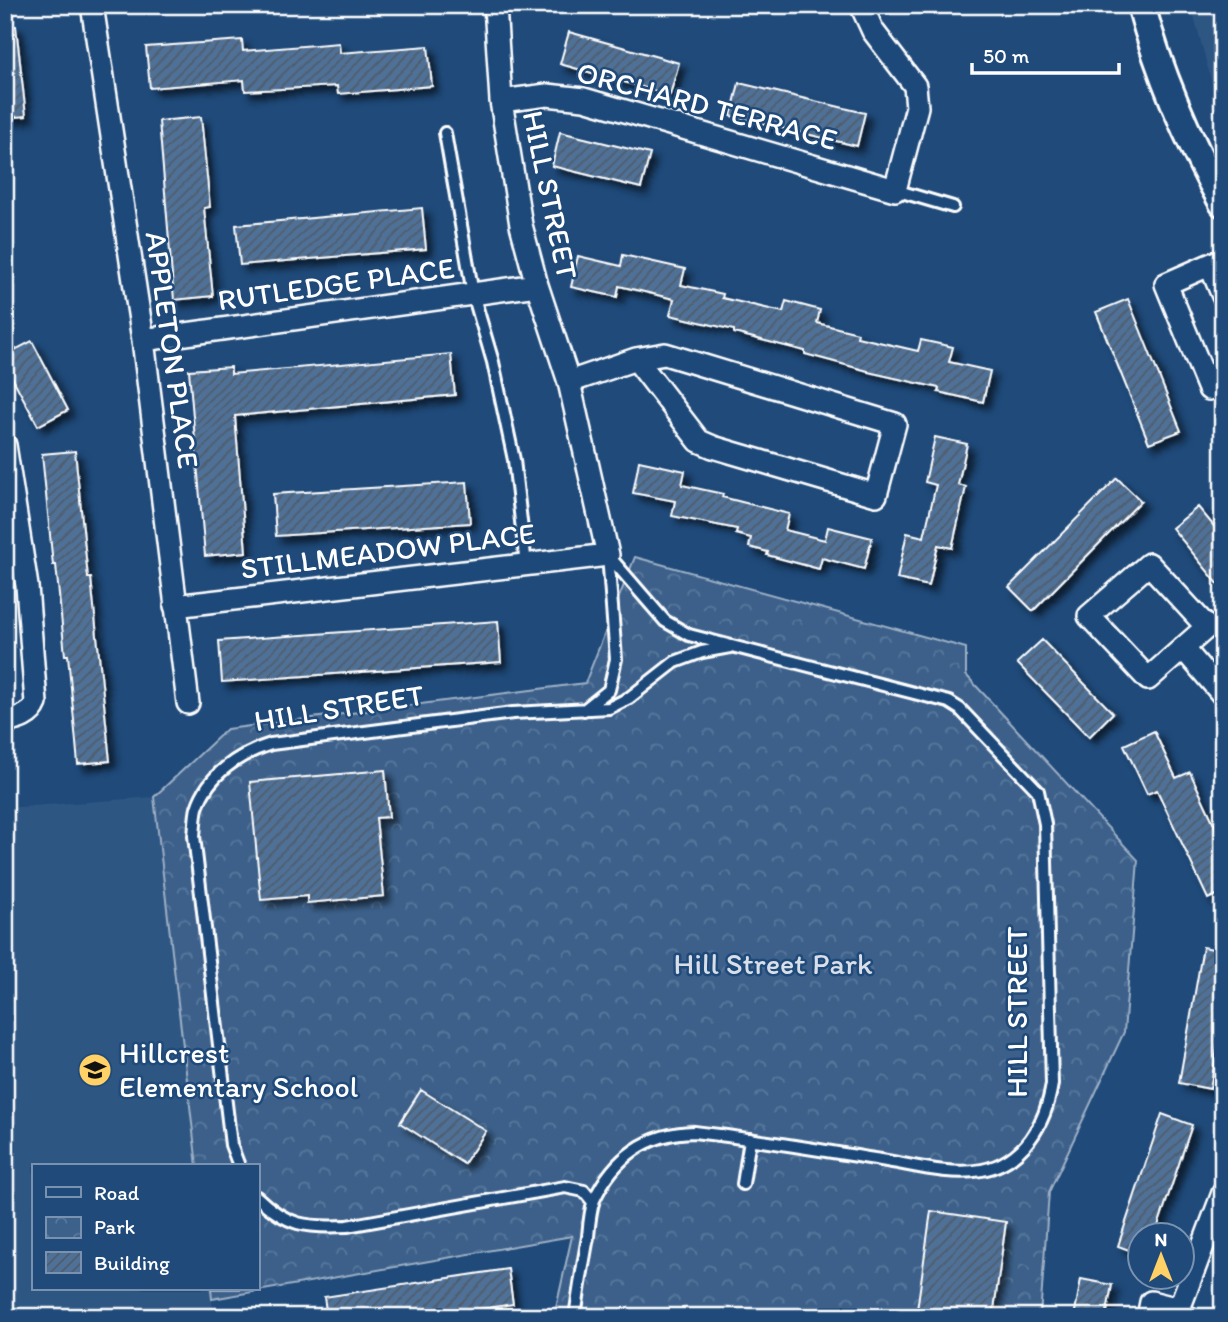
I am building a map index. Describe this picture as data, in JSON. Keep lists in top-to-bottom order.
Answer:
{
  "streets": {
    "street": [
      "ORCHARD TERRACE",
      "HILL STREET",
      "RUTLEDGE PLACE",
      "APPLETON PLACE",
      "STILLMEADOW PLACE"
    ]
  },
  "crossings": [
    ["ORCHARD TERRACE", "HILL STREET"],
    ["HILL STREET", "RUTLEDGE PLACE"],
    ["HILL STREET", "STILLMEADOW PLACE"],
    ["RUTLEDGE PLACE", "APPLETON PLACE"],
    ["APPLETON PLACE", "STILLMEADOW PLACE"]
  ],
  "parks": ["Hill Street Park"],
  "places": {
    "school or university": ["Hillcrest Elementary School"]
  },
  "legend": ["Road", "Park", "Building"],
  "scale_bar": "50 m",
  "north": "top"
}
